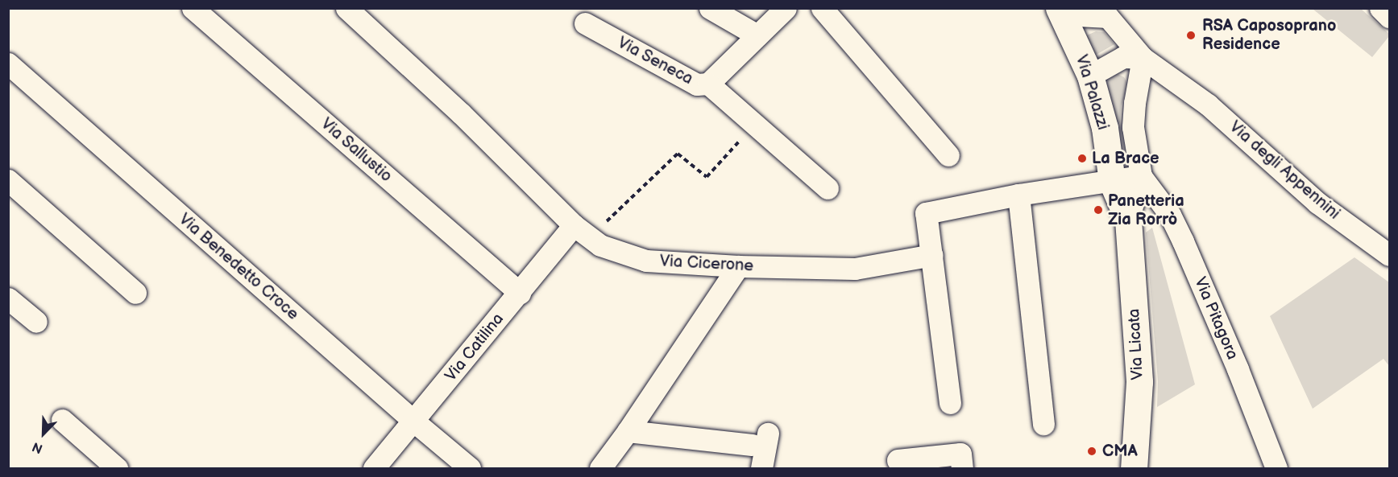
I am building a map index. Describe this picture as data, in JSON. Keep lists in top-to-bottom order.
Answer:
{
  "streets": {
    "street": [
      "Via Seneca",
      "Via Palazzi",
      "Via Sallustio",
      "Via degli Appennini",
      "Via Cicerone",
      "Via Benedetto Croce",
      "Via Pitagora",
      "Via Licata",
      "Via Catilina"
    ]
  },
  "crossings": [
    ["Via Palazzi", "Via Licata"],
    ["Via Sallustio", "Via Catilina"],
    ["Via Cicerone", "Via Catilina"],
    ["Via Benedetto Croce", "Via Catilina"]
  ],
  "places": [
    "RSA Caposoprano Residence",
    "La Brace",
    "Panetteria Zia Rorrò",
    "CMA"
  ],
  "north": "bottom left"
}
